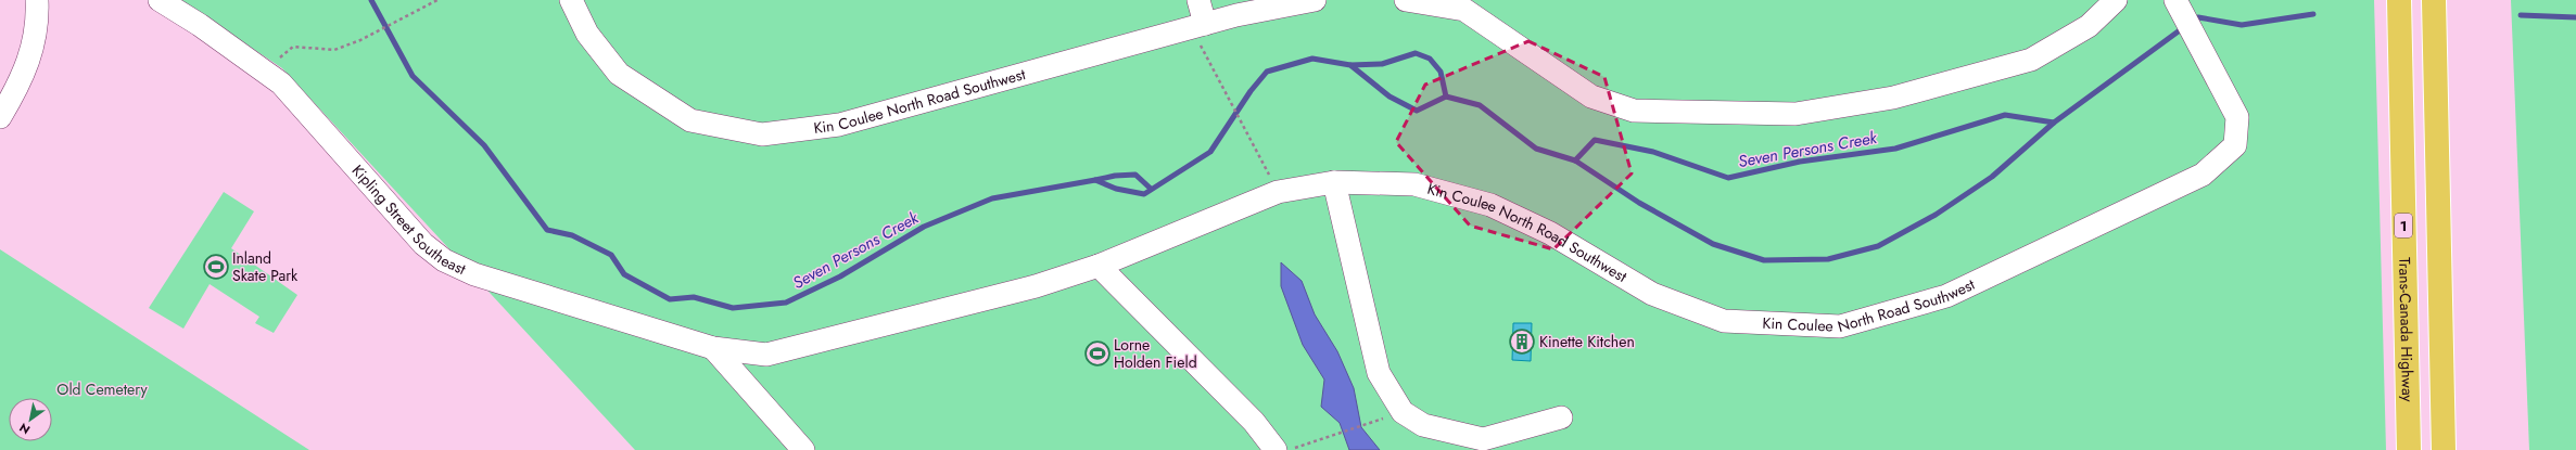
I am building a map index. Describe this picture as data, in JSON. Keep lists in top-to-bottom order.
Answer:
{
  "streets": {
    "highway": ["1", "Trans-Canada Highway"],
    "street": ["Kin Coulee North Road Southwest", "Kipling Street Southeast"]
  },
  "crossings": [
    ["Kin Coulee North Road Southwest", "Kipling Street Southeast"]
  ],
  "water": ["Seven Persons Creek"],
  "parks": ["Old Cemetery"],
  "places": {
    "sports": ["Inland Skate Park", "Lorne Holden Field"],
    "building": ["Kinette Kitchen"]
  },
  "north": "bottom left"
}
